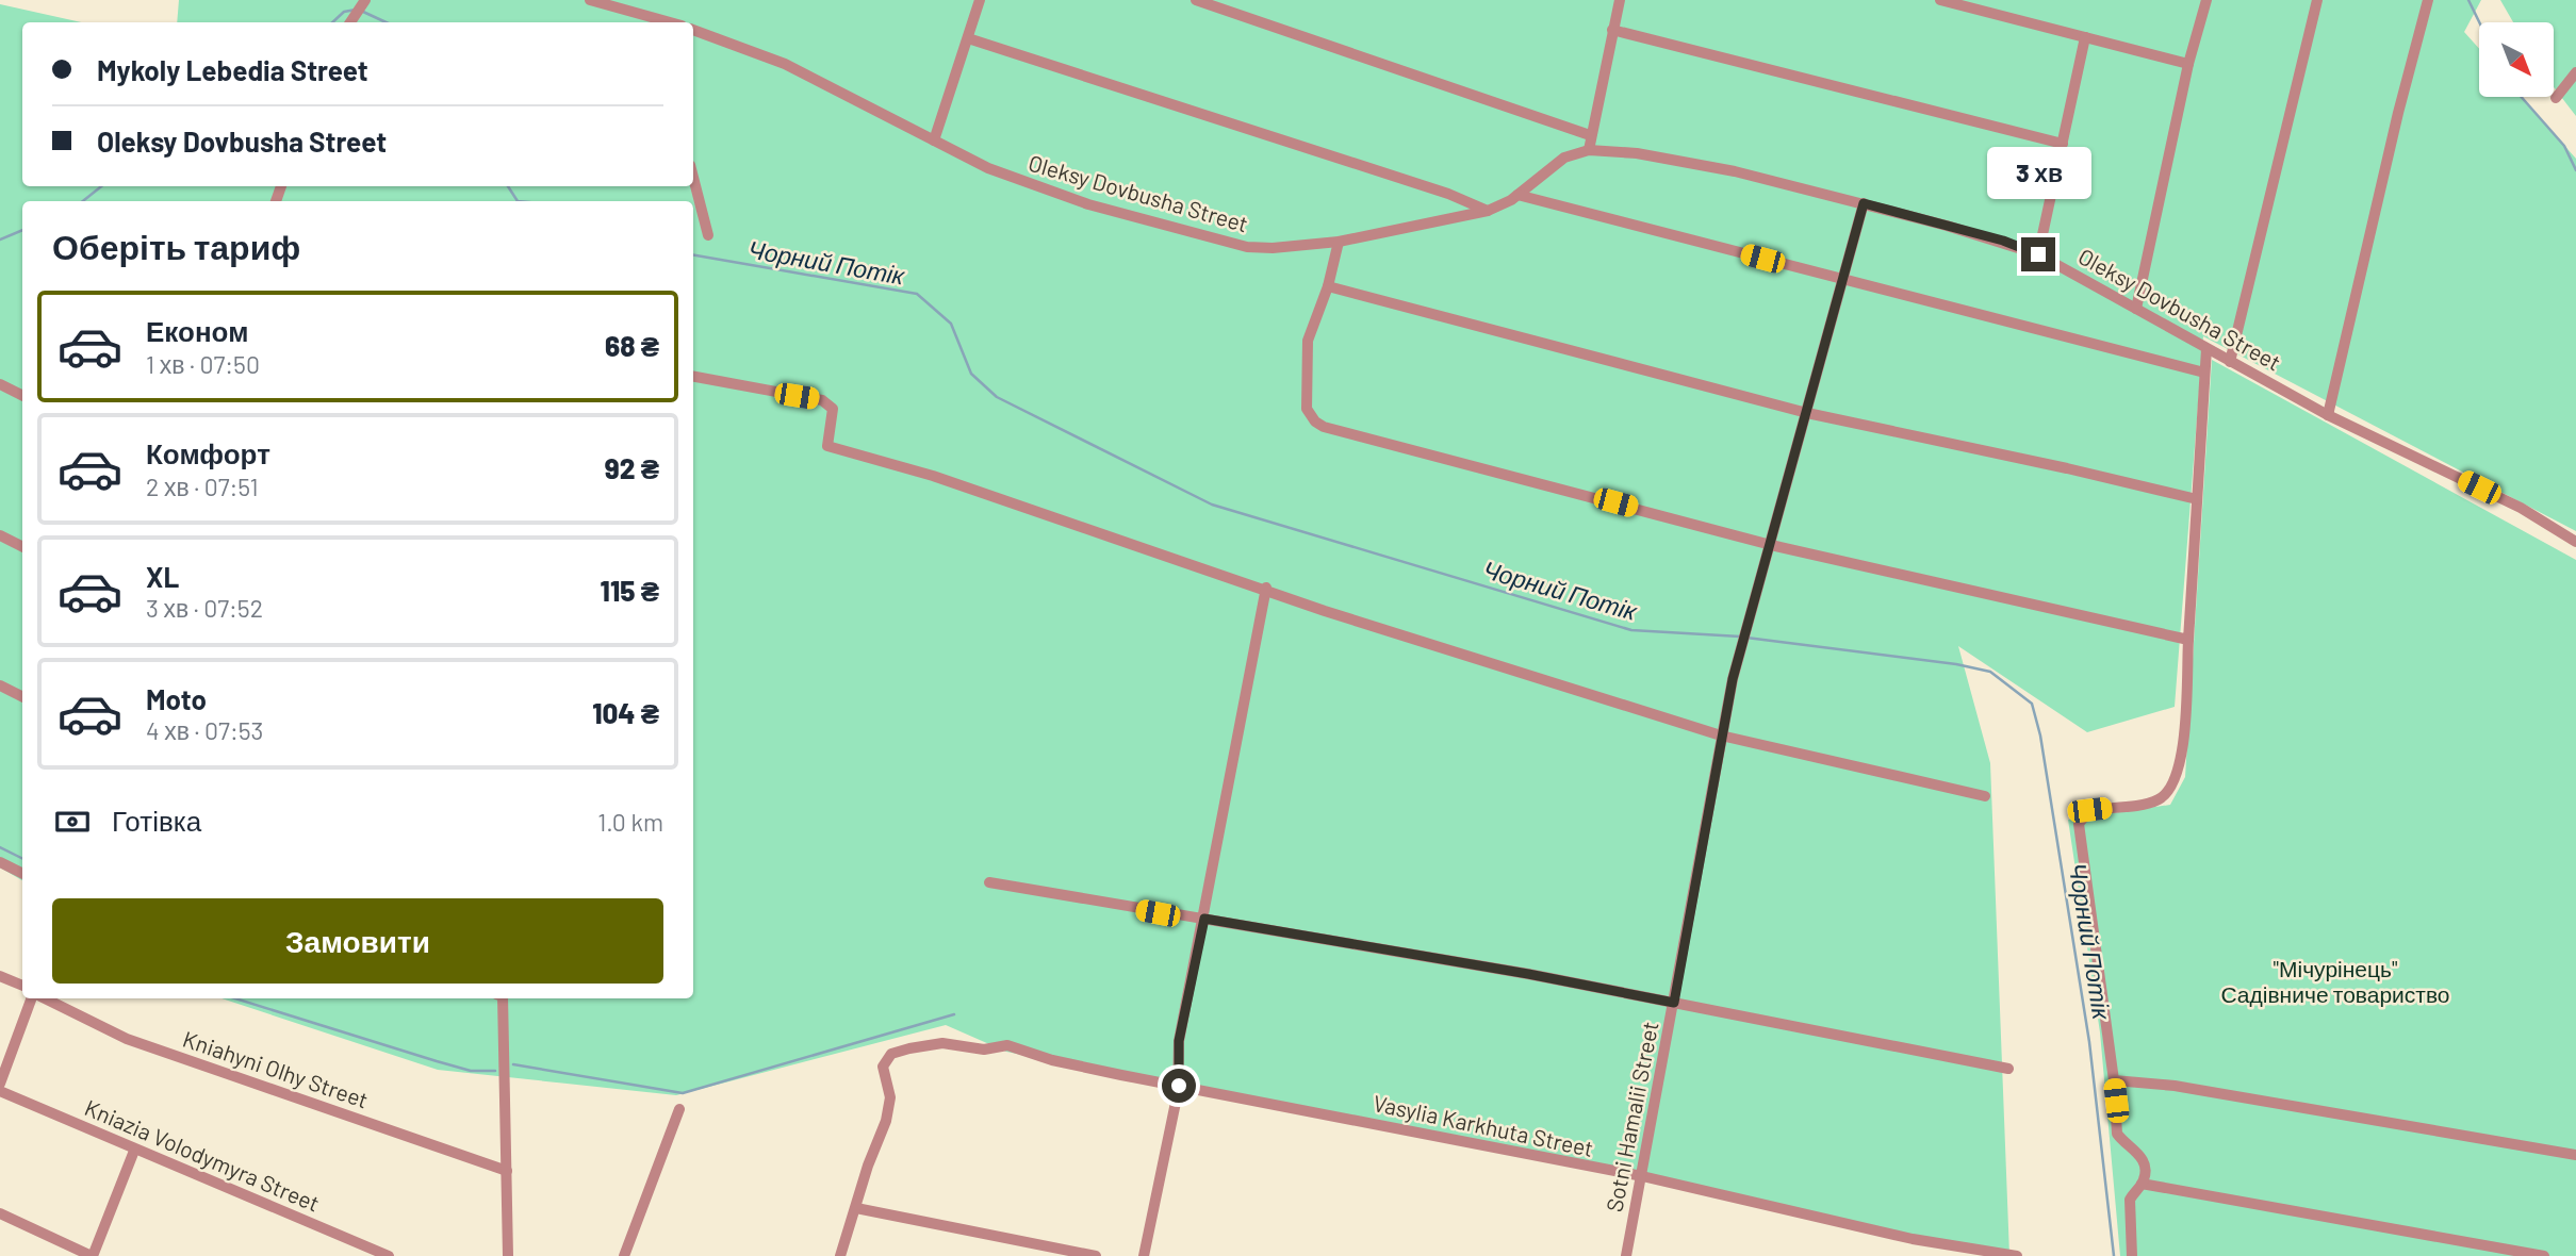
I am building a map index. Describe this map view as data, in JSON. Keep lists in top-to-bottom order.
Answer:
{
  "streets": {
    "street": [
      "Oleksy Dovbusha Street",
      "Kniahyni Olhy Street",
      "Sotni Hamalii Street",
      "Vasylia Karkhuta Street",
      "Kniazia Volodymyra Street"
    ]
  },
  "crossings": [
    ["Oleksy Dovbusha Street", "Sotni Hamalii Street"],
    ["Sotni Hamalii Street", "Vasylia Karkhuta Street"]
  ],
  "water": ["Чорний Потік"],
  "parks": ["\"Мічурінець\" Садівниче товариство"],
  "north": "bottom right",
  "page": {
    "banner": ["Mykoly Lebedia Street", "Oleksy Dovbusha Street"],
    "bubble": "3 хв",
    "heading": "Оберіть тариф",
    "list": [
      {
        "name": "Економ",
        "note": "1 хв · 07:50",
        "value": "68 ₴"
      },
      {
        "name": "Комфорт",
        "note": "2 хв · 07:51",
        "value": "92 ₴"
      },
      {
        "name": "XL",
        "note": "3 хв · 07:52",
        "value": "115 ₴"
      },
      {
        "name": "Moto",
        "note": "4 хв · 07:53",
        "value": "104 ₴"
      }
    ],
    "pay": ["Готівка", "1.0 km"],
    "buttons": "Замовити"
  }
}
